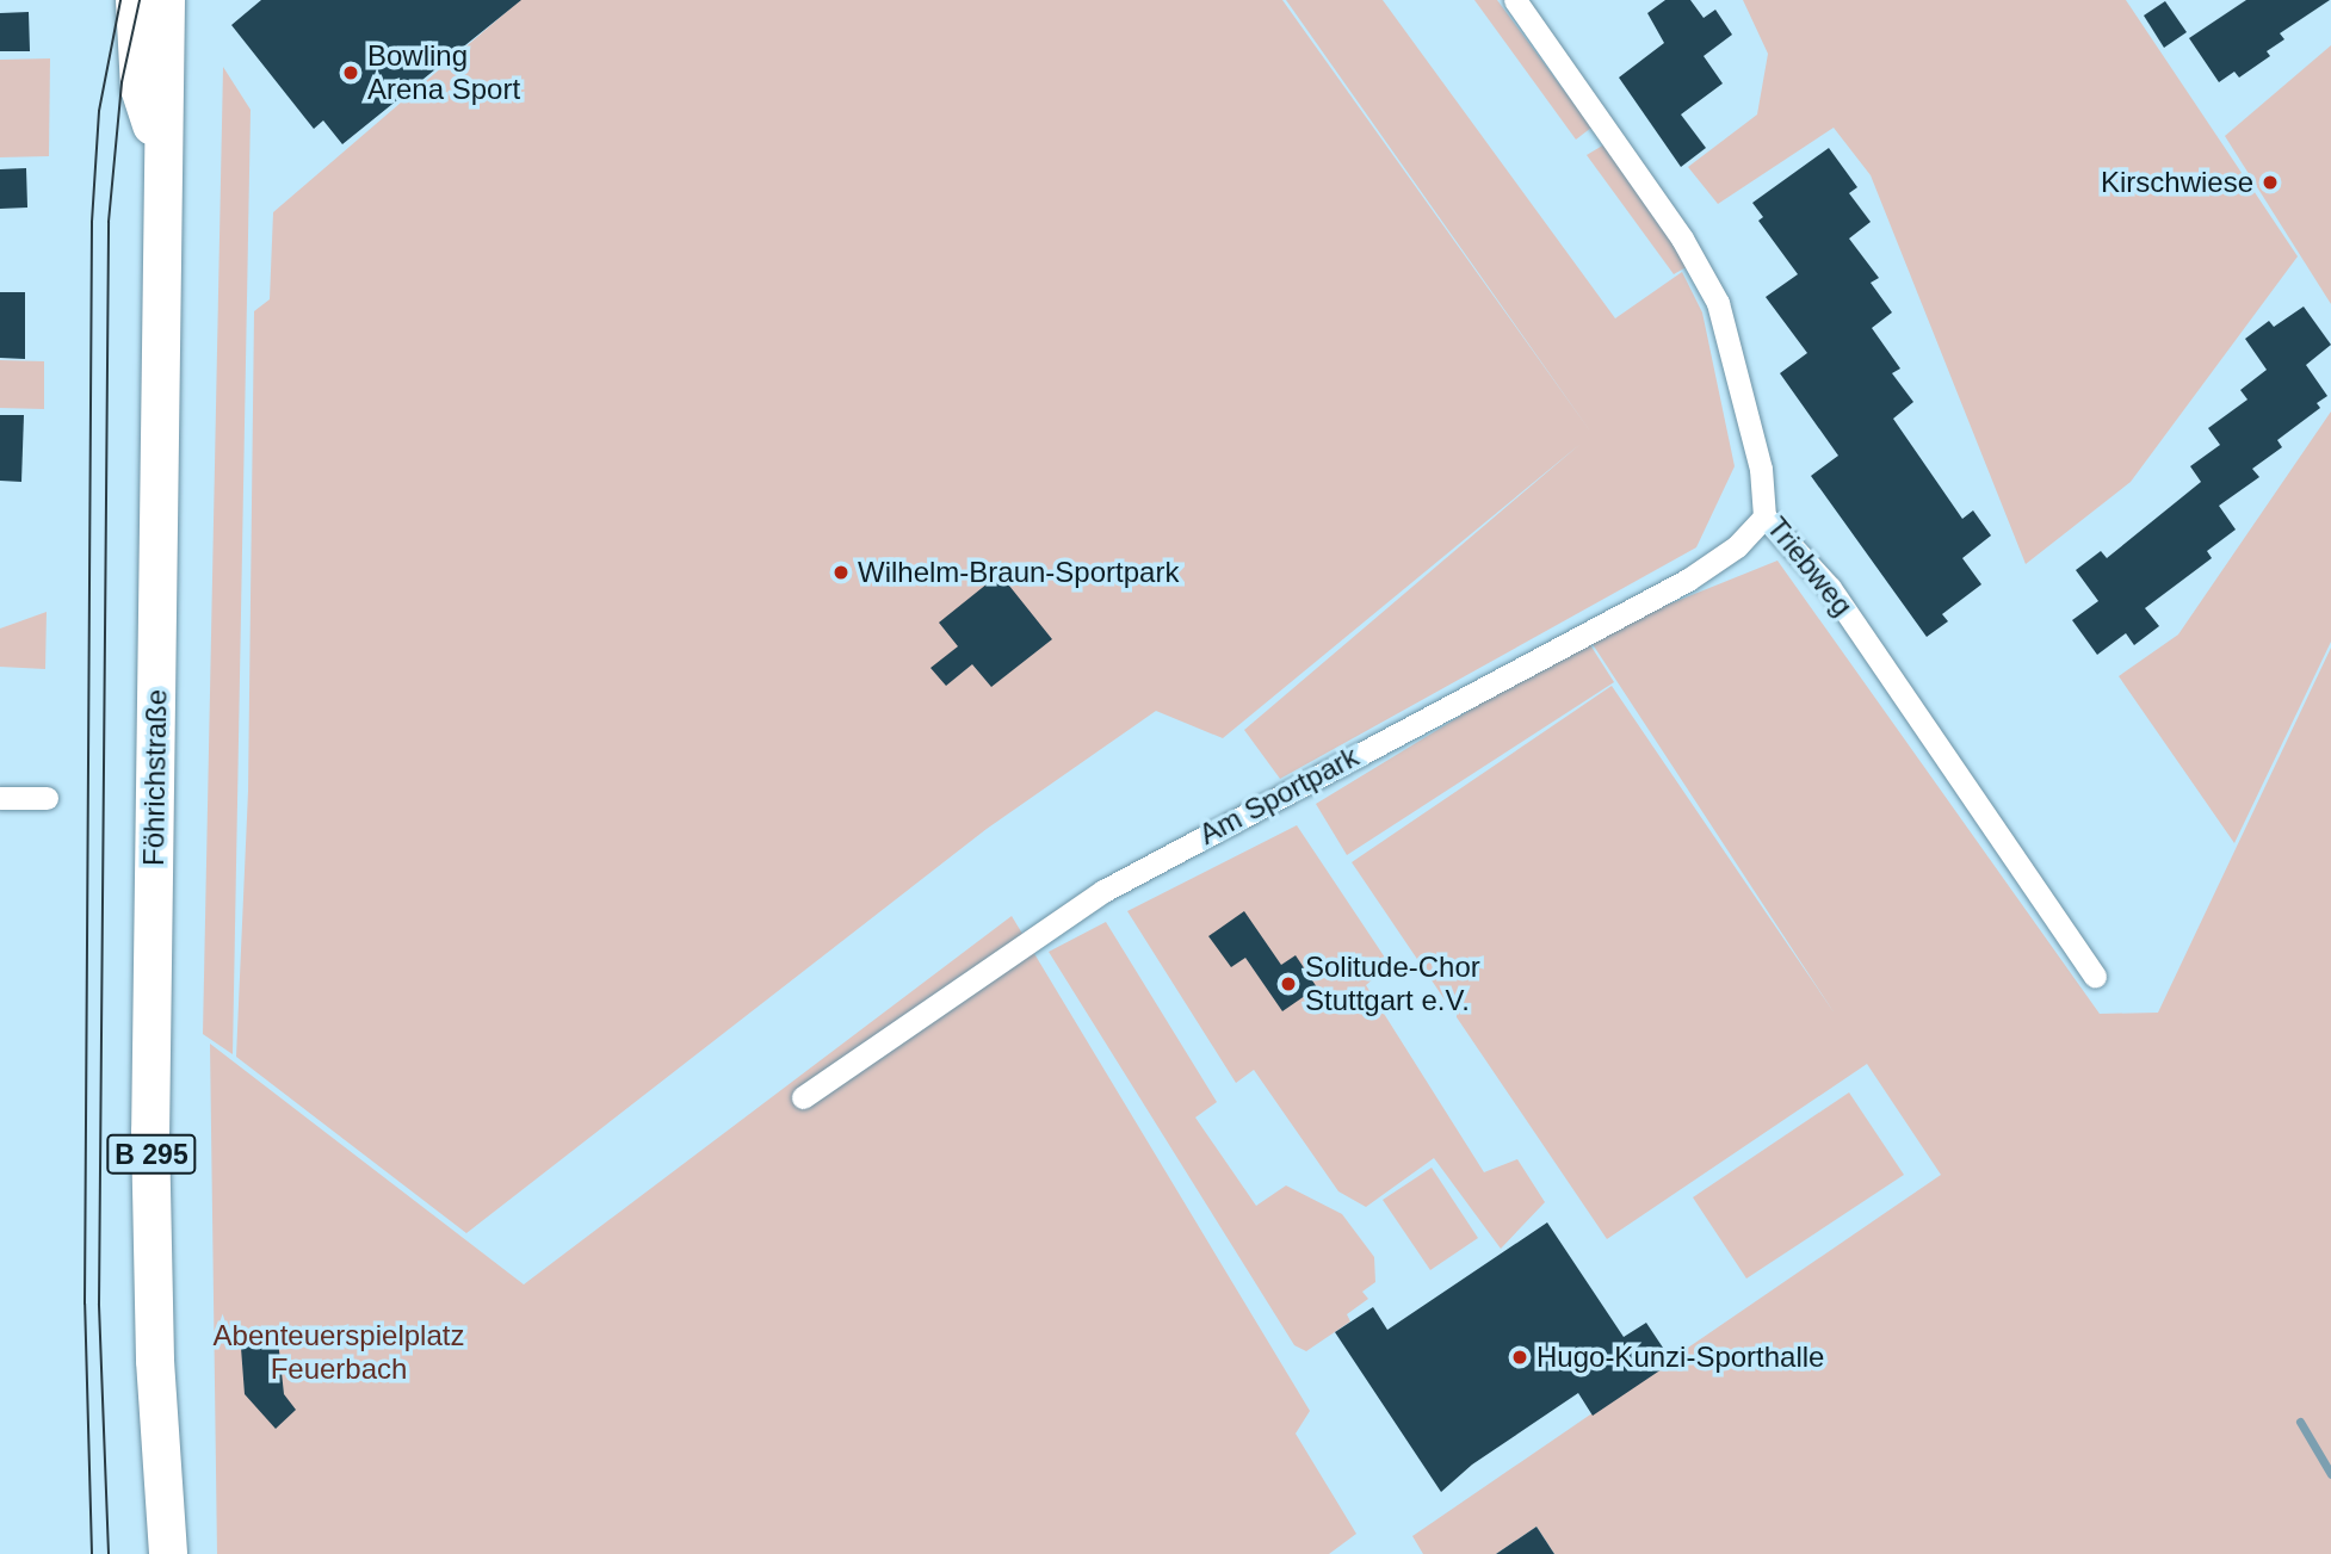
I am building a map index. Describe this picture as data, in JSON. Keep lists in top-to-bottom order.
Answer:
{
  "streets": {
    "main road": ["Föhrichstraße", "B 295"],
    "street": ["Triebweg", "Am Sportpark"]
  },
  "crossings": [
    ["Triebweg", "Am Sportpark"]
  ],
  "parks": ["Abenteuerspielplatz Feuerbach"],
  "places": [
    "Bowling Arena Sport",
    "Kirschwiese",
    "Wilhelm-Braun-Sportpark",
    "Solitude-Chor Stuttgart e.V.",
    "Hugo-Kunzi-Sporthalle"
  ]
}
